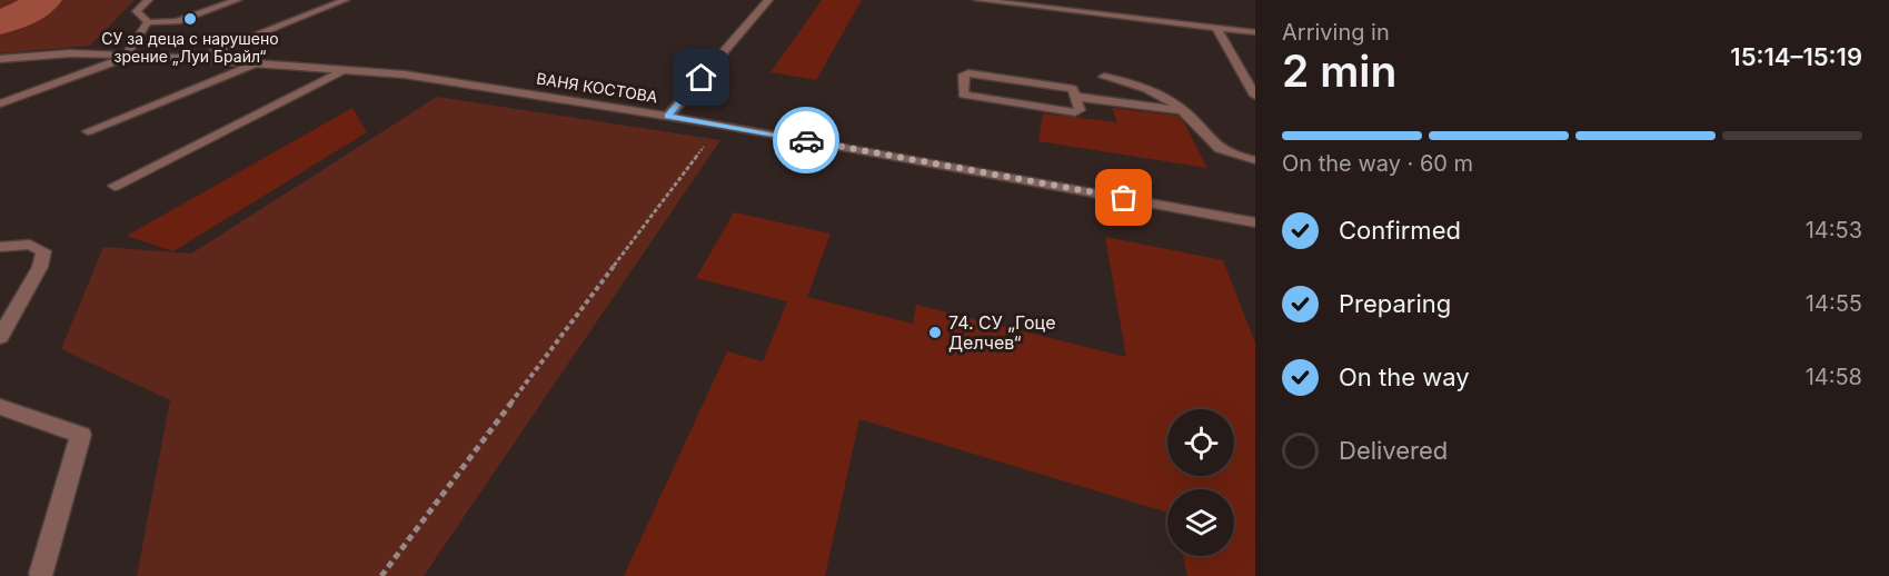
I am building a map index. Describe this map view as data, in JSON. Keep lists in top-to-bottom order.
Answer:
{
  "streets": {
    "street": ["ВАНЯ КОСТОВА"]
  },
  "places": ["СУ за деца с нарушено зрение „Луи Брайл“", "74. СУ „Гоце Делчев“"],
  "page": {
    "heading": ["2 min", "Arriving in", "15:14–15:19"],
    "bar": "On the way · 60 m",
    "list": [
      ["Confirmed", "14:53"],
      ["Preparing", "14:55"],
      ["On the way", "14:58"],
      "Delivered"
    ]
  }
}
